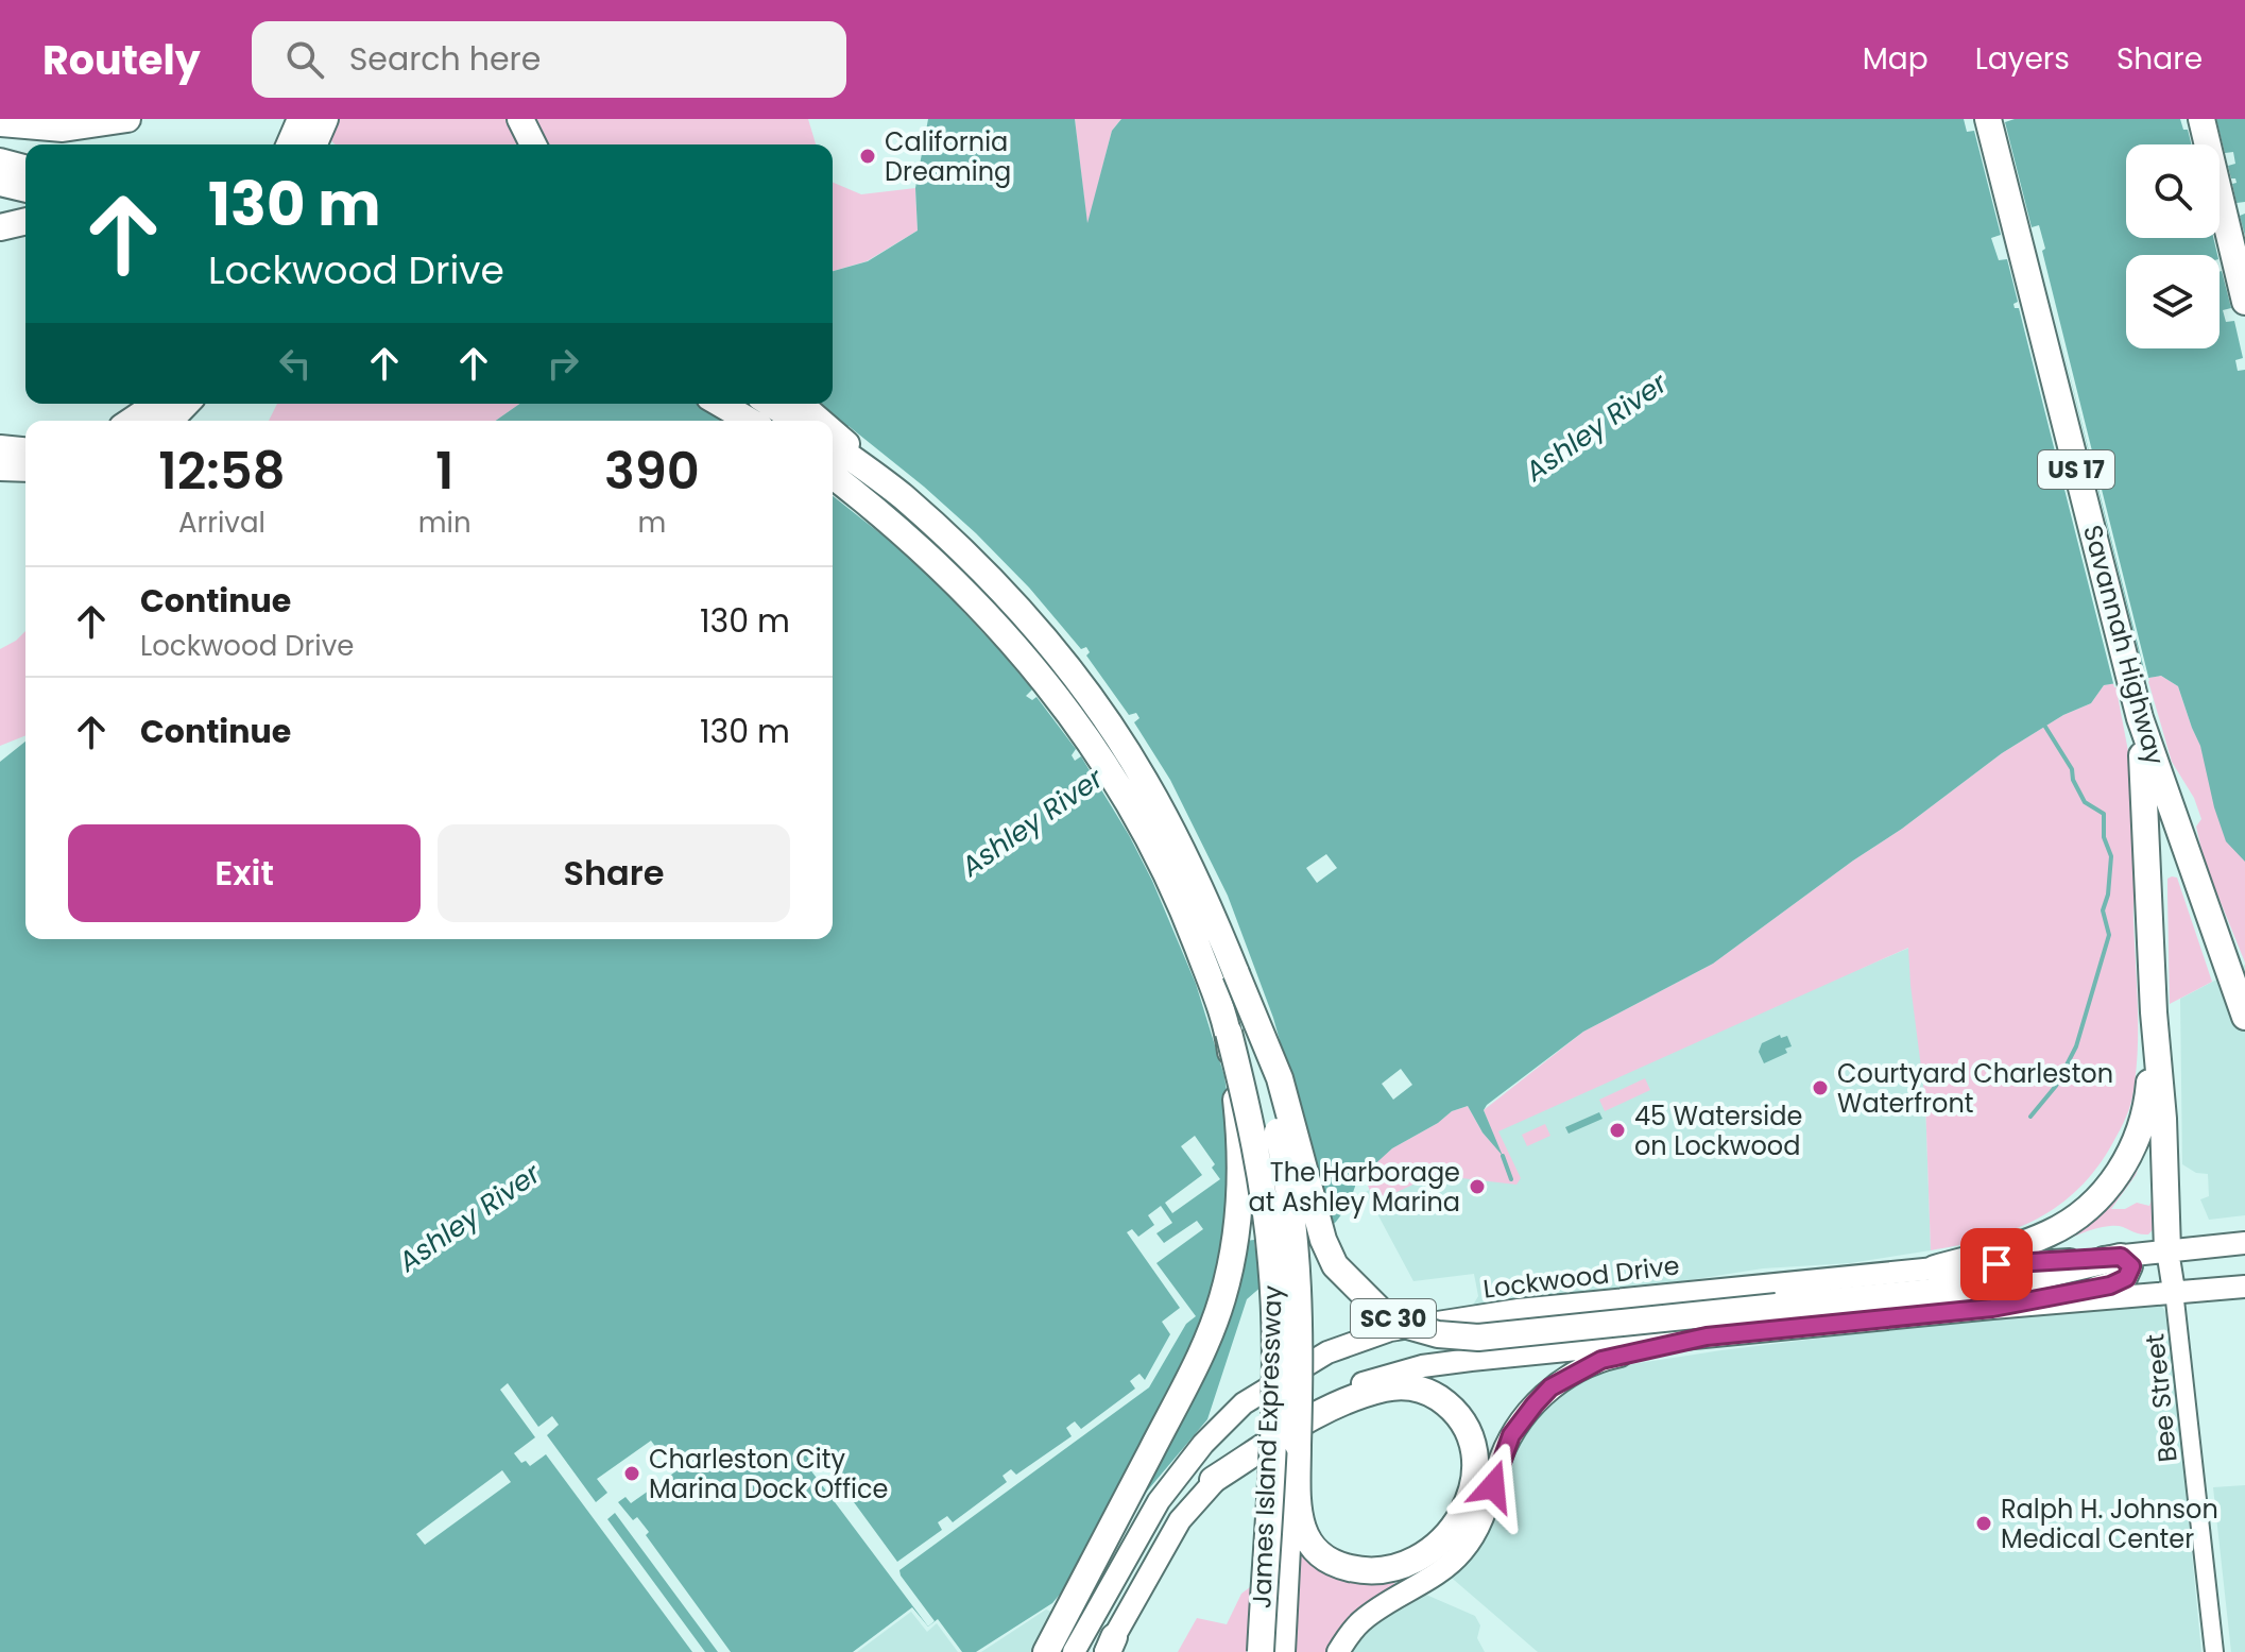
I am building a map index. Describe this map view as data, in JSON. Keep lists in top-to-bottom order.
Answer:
{
  "streets": {
    "highway": [
      "US 17",
      "Savannah Highway",
      "SC 30",
      "James Island Expressway"
    ],
    "main road": ["Lockwood Drive"],
    "street": ["Bee Street"]
  },
  "crossings": [
    ["Lockwood Drive", "SC 30"],
    ["SC 30", "Bee Street"],
    ["SC 30", "James Island Expressway"]
  ],
  "water": ["Ashley River"],
  "places": [
    "California Dreaming",
    "Courtyard Charleston Waterfront",
    "45 Waterside on Lockwood",
    "The Harborage at Ashley Marina",
    "Charleston City Marina Dock Office",
    "Ralph H. Johnson Medical Center"
  ],
  "page": {
    "header": "Routely",
    "search": "Search here",
    "nav": ["Map", "Layers", "Share"],
    "turn": ["130 m", "Lockwood Drive"],
    "eta": [
      "12:58",
      "Arrival",
      "1",
      "min",
      "390",
      "m"
    ],
    "list": [
      {
        "name": "Continue",
        "note": "Lockwood Drive",
        "value": "130 m"
      },
      {
        "name": "Continue",
        "value": "130 m"
      }
    ],
    "buttons": ["Exit", "Share"]
  }
}
